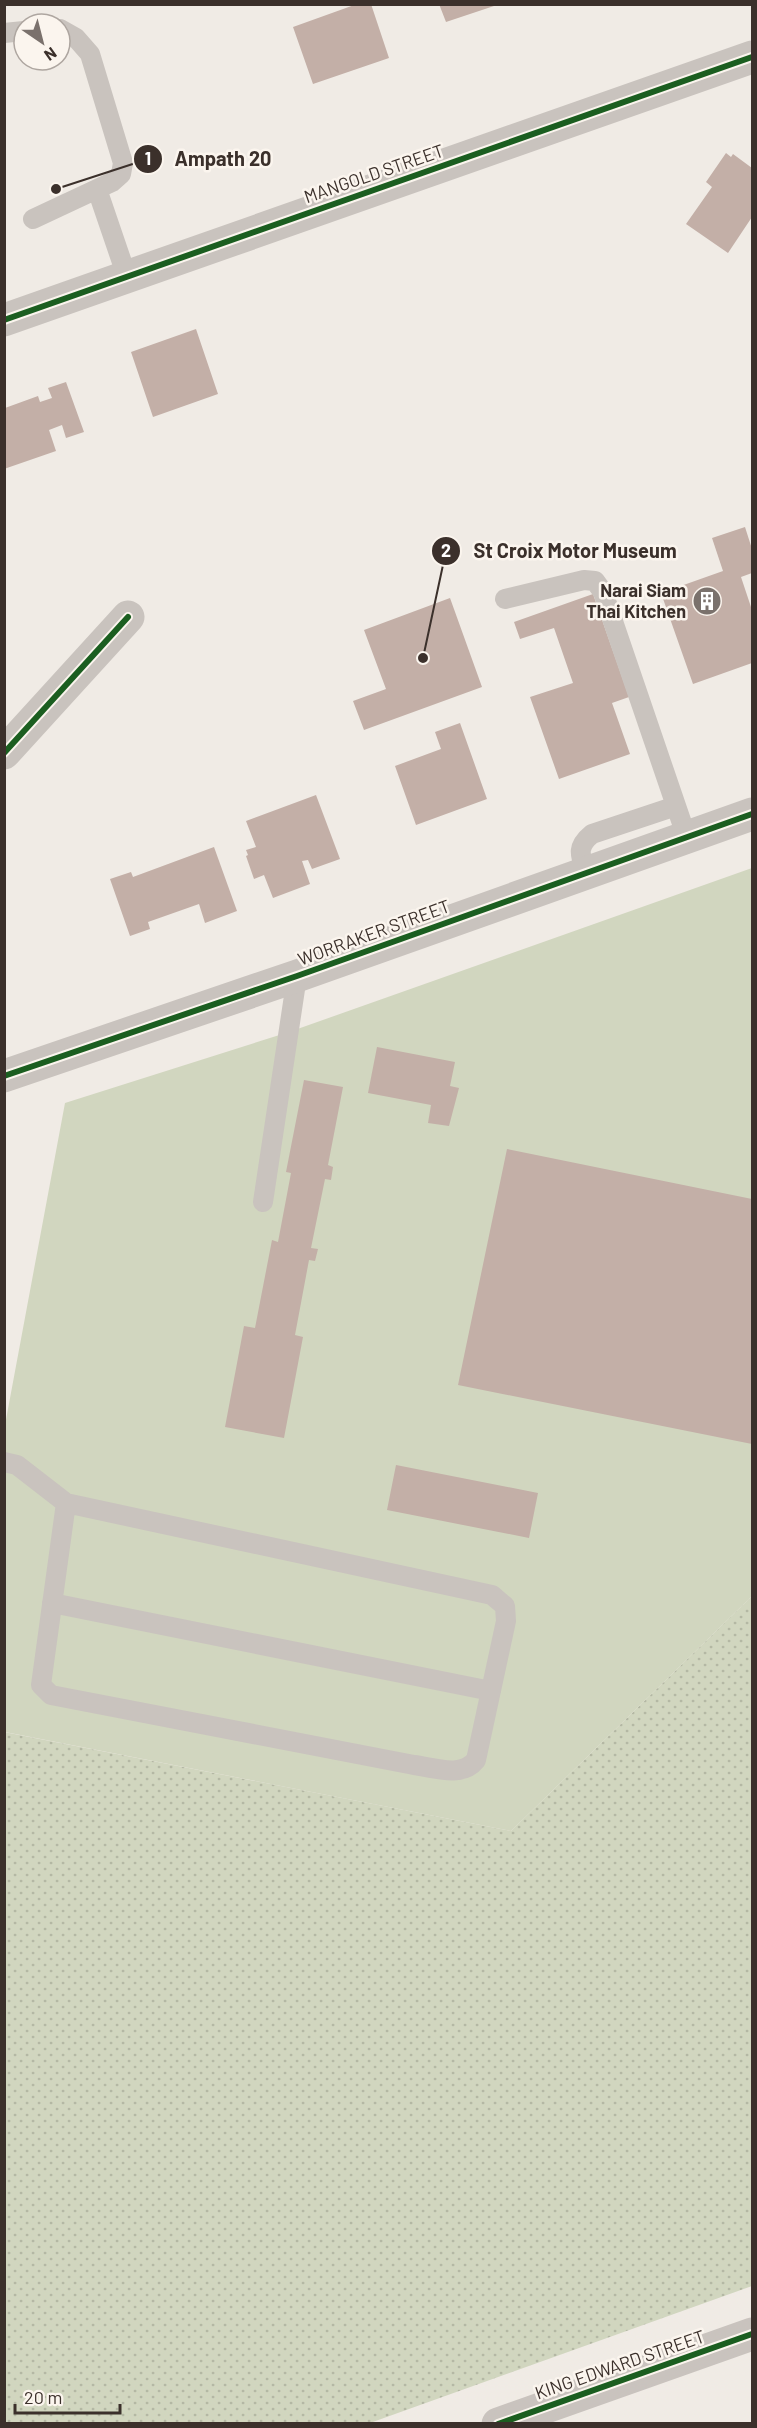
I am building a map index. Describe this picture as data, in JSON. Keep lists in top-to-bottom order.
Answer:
{
  "streets": {
    "street": ["MANGOLD STREET", "WORRAKER STREET", "KING EDWARD STREET"]
  },
  "places": {
    "other": ["Ampath 20", "St Croix Motor Museum"],
    "building": ["Narai Siam Thai Kitchen"]
  },
  "scale_bar": "20 m",
  "north": "bottom right"
}
